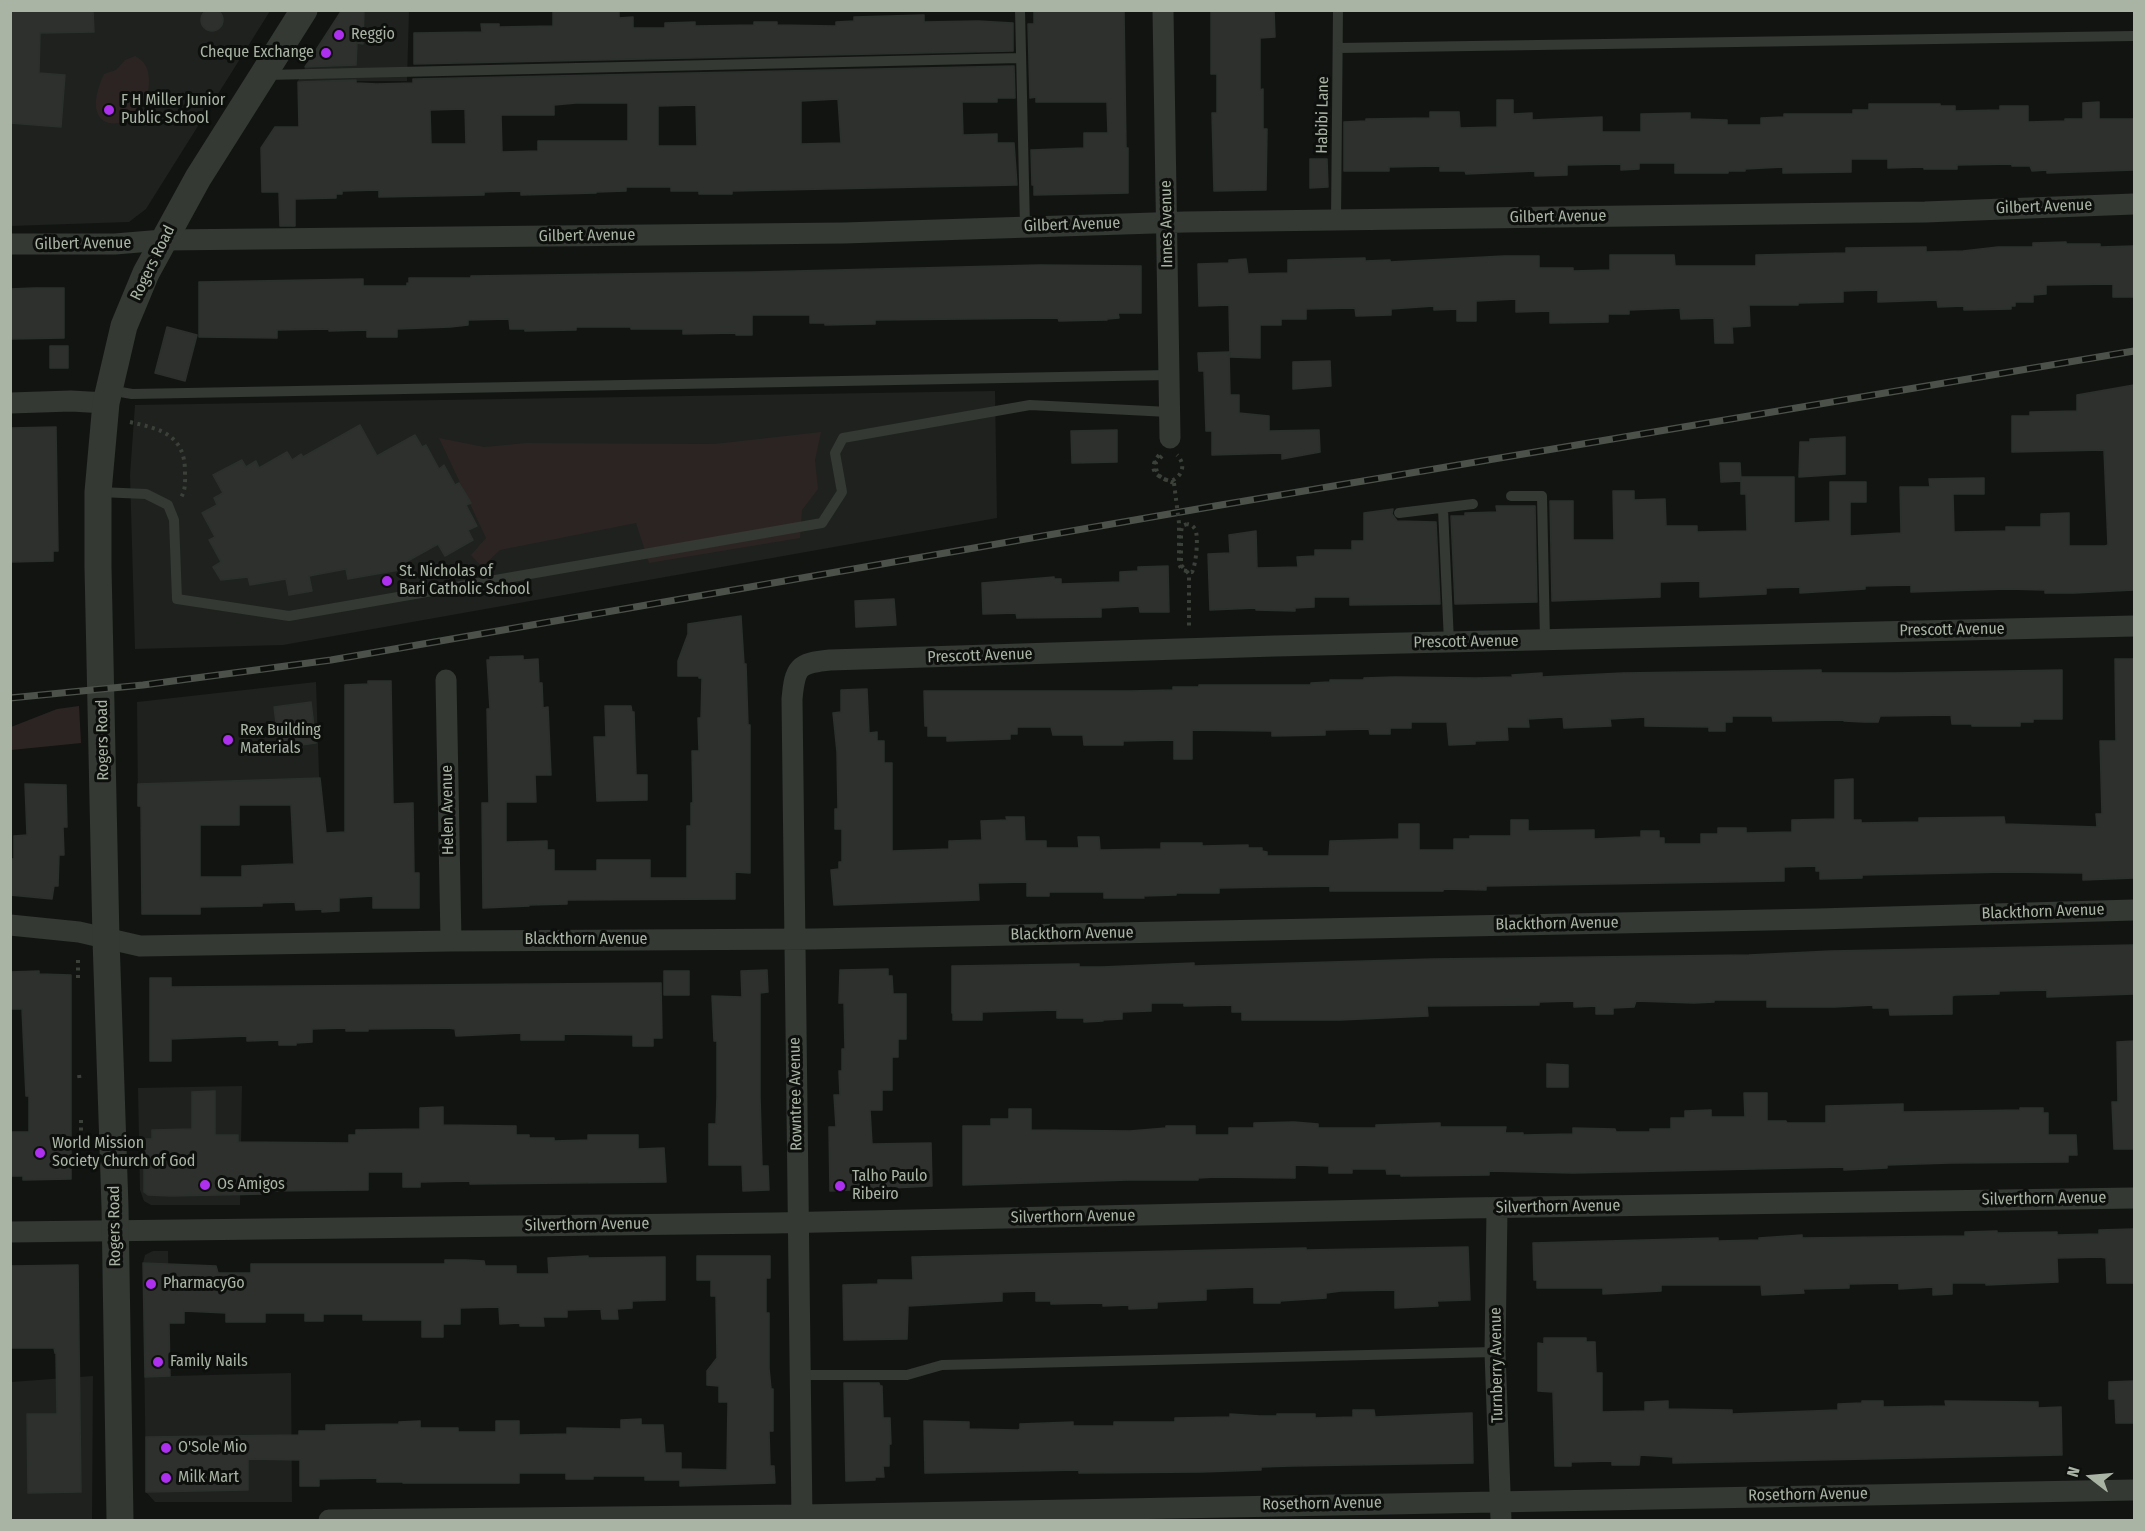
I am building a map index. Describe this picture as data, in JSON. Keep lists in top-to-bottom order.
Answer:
{
  "streets": {
    "street": [
      "Gilbert Avenue",
      "Innes Avenue",
      "Rogers Road",
      "Prescott Avenue",
      "Helen Avenue",
      "Blackthorn Avenue",
      "Rowntree Avenue",
      "Silverthorn Avenue",
      "Turnberry Avenue",
      "Rosethorn Avenue"
    ],
    "lane": ["Habibi Lane"]
  },
  "crossings": [
    ["Habibi Lane", "Gilbert Avenue"],
    ["Gilbert Avenue", "Innes Avenue"],
    ["Gilbert Avenue", "Rogers Road"],
    ["Rogers Road", "Blackthorn Avenue"],
    ["Rogers Road", "Silverthorn Avenue"],
    ["Prescott Avenue", "Rowntree Avenue"],
    ["Helen Avenue", "Blackthorn Avenue"],
    ["Blackthorn Avenue", "Rowntree Avenue"],
    ["Rowntree Avenue", "Silverthorn Avenue"],
    ["Rowntree Avenue", "Rosethorn Avenue"],
    ["Silverthorn Avenue", "Turnberry Avenue"],
    ["Turnberry Avenue", "Rosethorn Avenue"]
  ],
  "places": [
    "Reggio",
    "Cheque Exchange",
    "F H Miller Junior Public School",
    "St. Nicholas of Bari Catholic School",
    "Rex Building Materials",
    "World Mission Society Church of God",
    "Os Amigos",
    "Talho Paulo Ribeiro",
    "PharmacyGo",
    "Family Nails",
    "O'Sole Mio",
    "Milk Mart"
  ],
  "north": "left"
}
